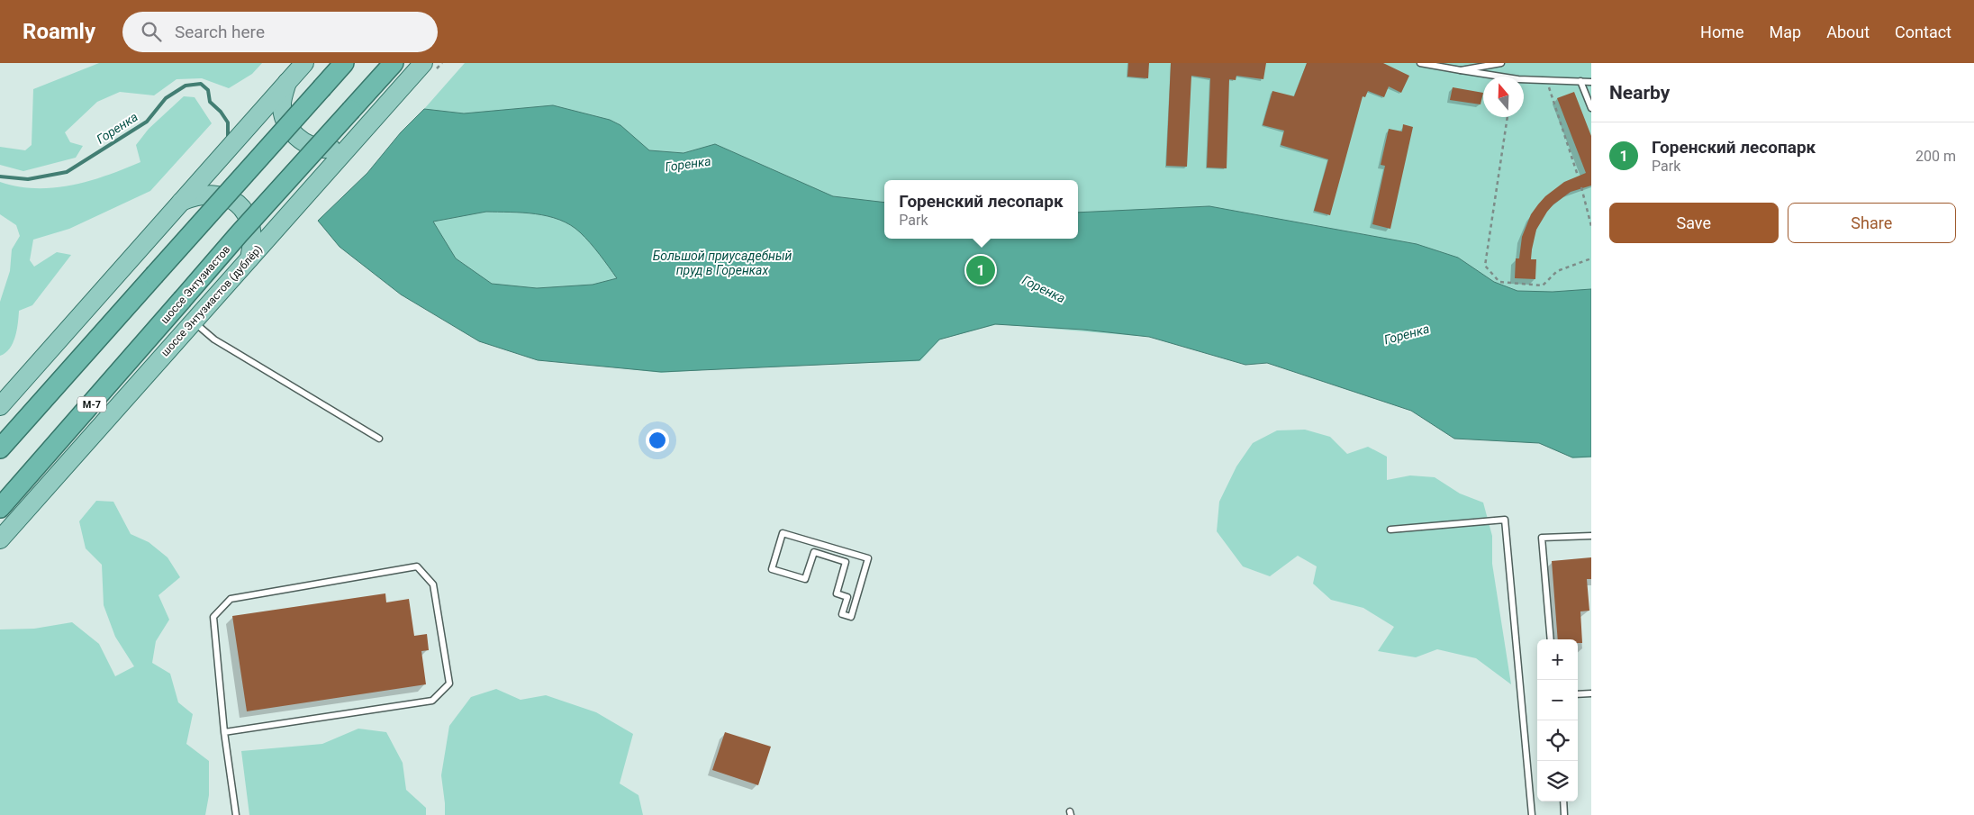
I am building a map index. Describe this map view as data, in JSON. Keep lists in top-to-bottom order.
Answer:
{
  "streets": {
    "highway": ["шоссе Энтузиастов", "М-7"],
    "main road": ["шоссе Энтузиастов (дублёр)"]
  },
  "water": ["Горенка", "Большой приусадебный пруд в Горенках"],
  "north": "top",
  "page": {
    "header": "Roamly",
    "search": "Search here",
    "nav": [
      "Home",
      "Map",
      "About",
      "Contact"
    ],
    "heading": "Nearby",
    "list": [
      {
        "mark": "1",
        "name": "Горенский лесопарк",
        "note": "Park",
        "value": "200 m"
      }
    ],
    "popup": ["Горенский лесопарк", "Park"],
    "buttons": ["Save", "Share"],
    "pins": "1",
    "map_buttons": ["+", "−"]
  }
}
